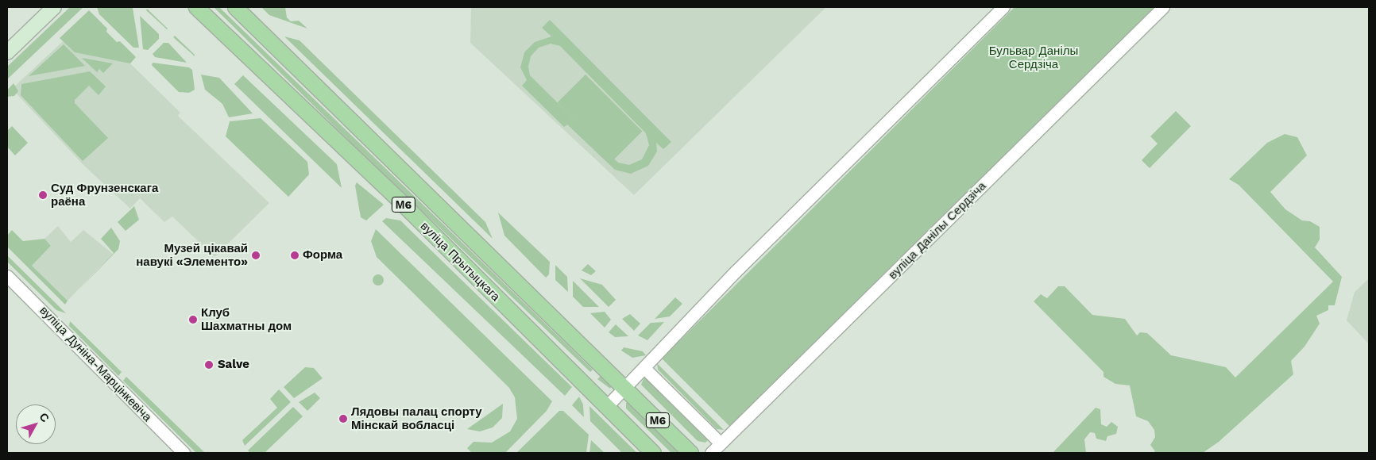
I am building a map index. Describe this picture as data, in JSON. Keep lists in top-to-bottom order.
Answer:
{
  "streets": {
    "main road": ["М6", "вуліца Прытыцкага"],
    "street": ["вуліца Данілы Сердзіча", "вуліца Дуніна-Марцінкевіча"]
  },
  "parks": ["Бульвар Данілы Сердзіча"],
  "places": [
    "Суд Фрунзенскага раёна",
    "Музей цікавай навукі «Элементо»",
    "Форма",
    "Клуб Шахматны дом",
    "Salve",
    "Лядовы палац спорту Мінскай вобласці"
  ],
  "north": "top right"
}
